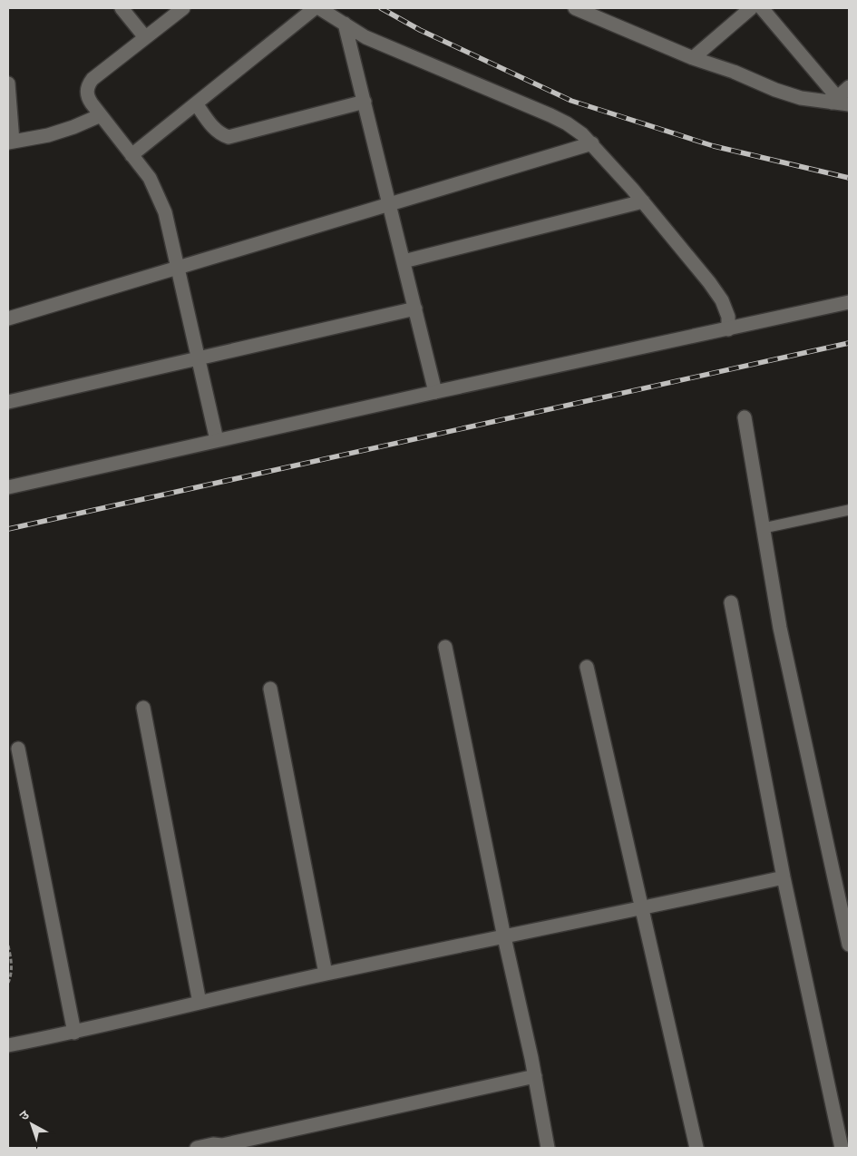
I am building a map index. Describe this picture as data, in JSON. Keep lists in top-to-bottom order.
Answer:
{
  "north": "top left"
}
